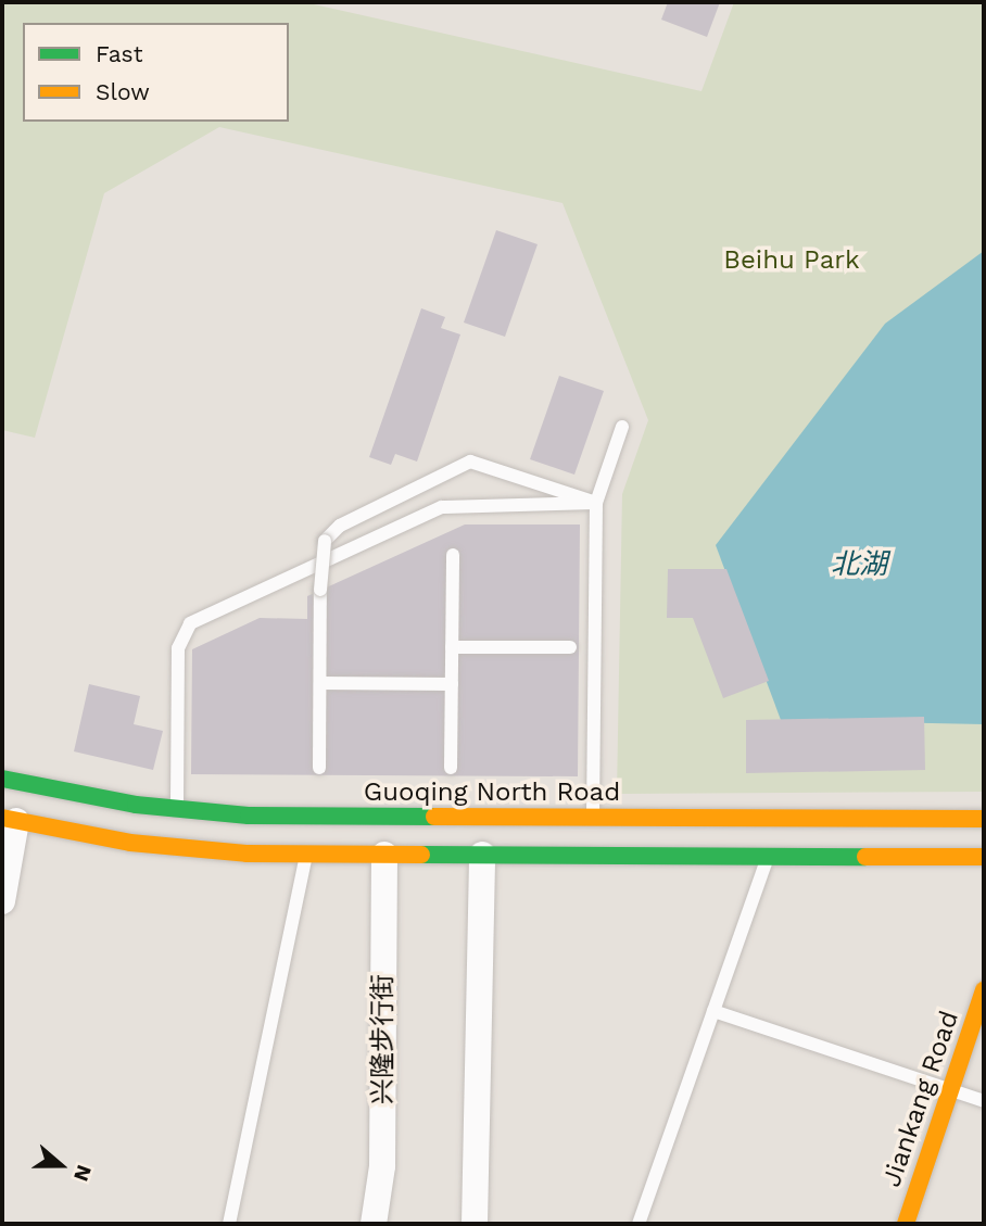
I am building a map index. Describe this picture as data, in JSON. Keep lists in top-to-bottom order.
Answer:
{
  "streets": {
    "main road": ["Guoqing North Road", "Jiankang Road"],
    "street": ["兴隆步行街"]
  },
  "water": ["北湖"],
  "parks": ["Beihu Park"],
  "legend": ["Fast", "Slow"],
  "north": "right"
}
